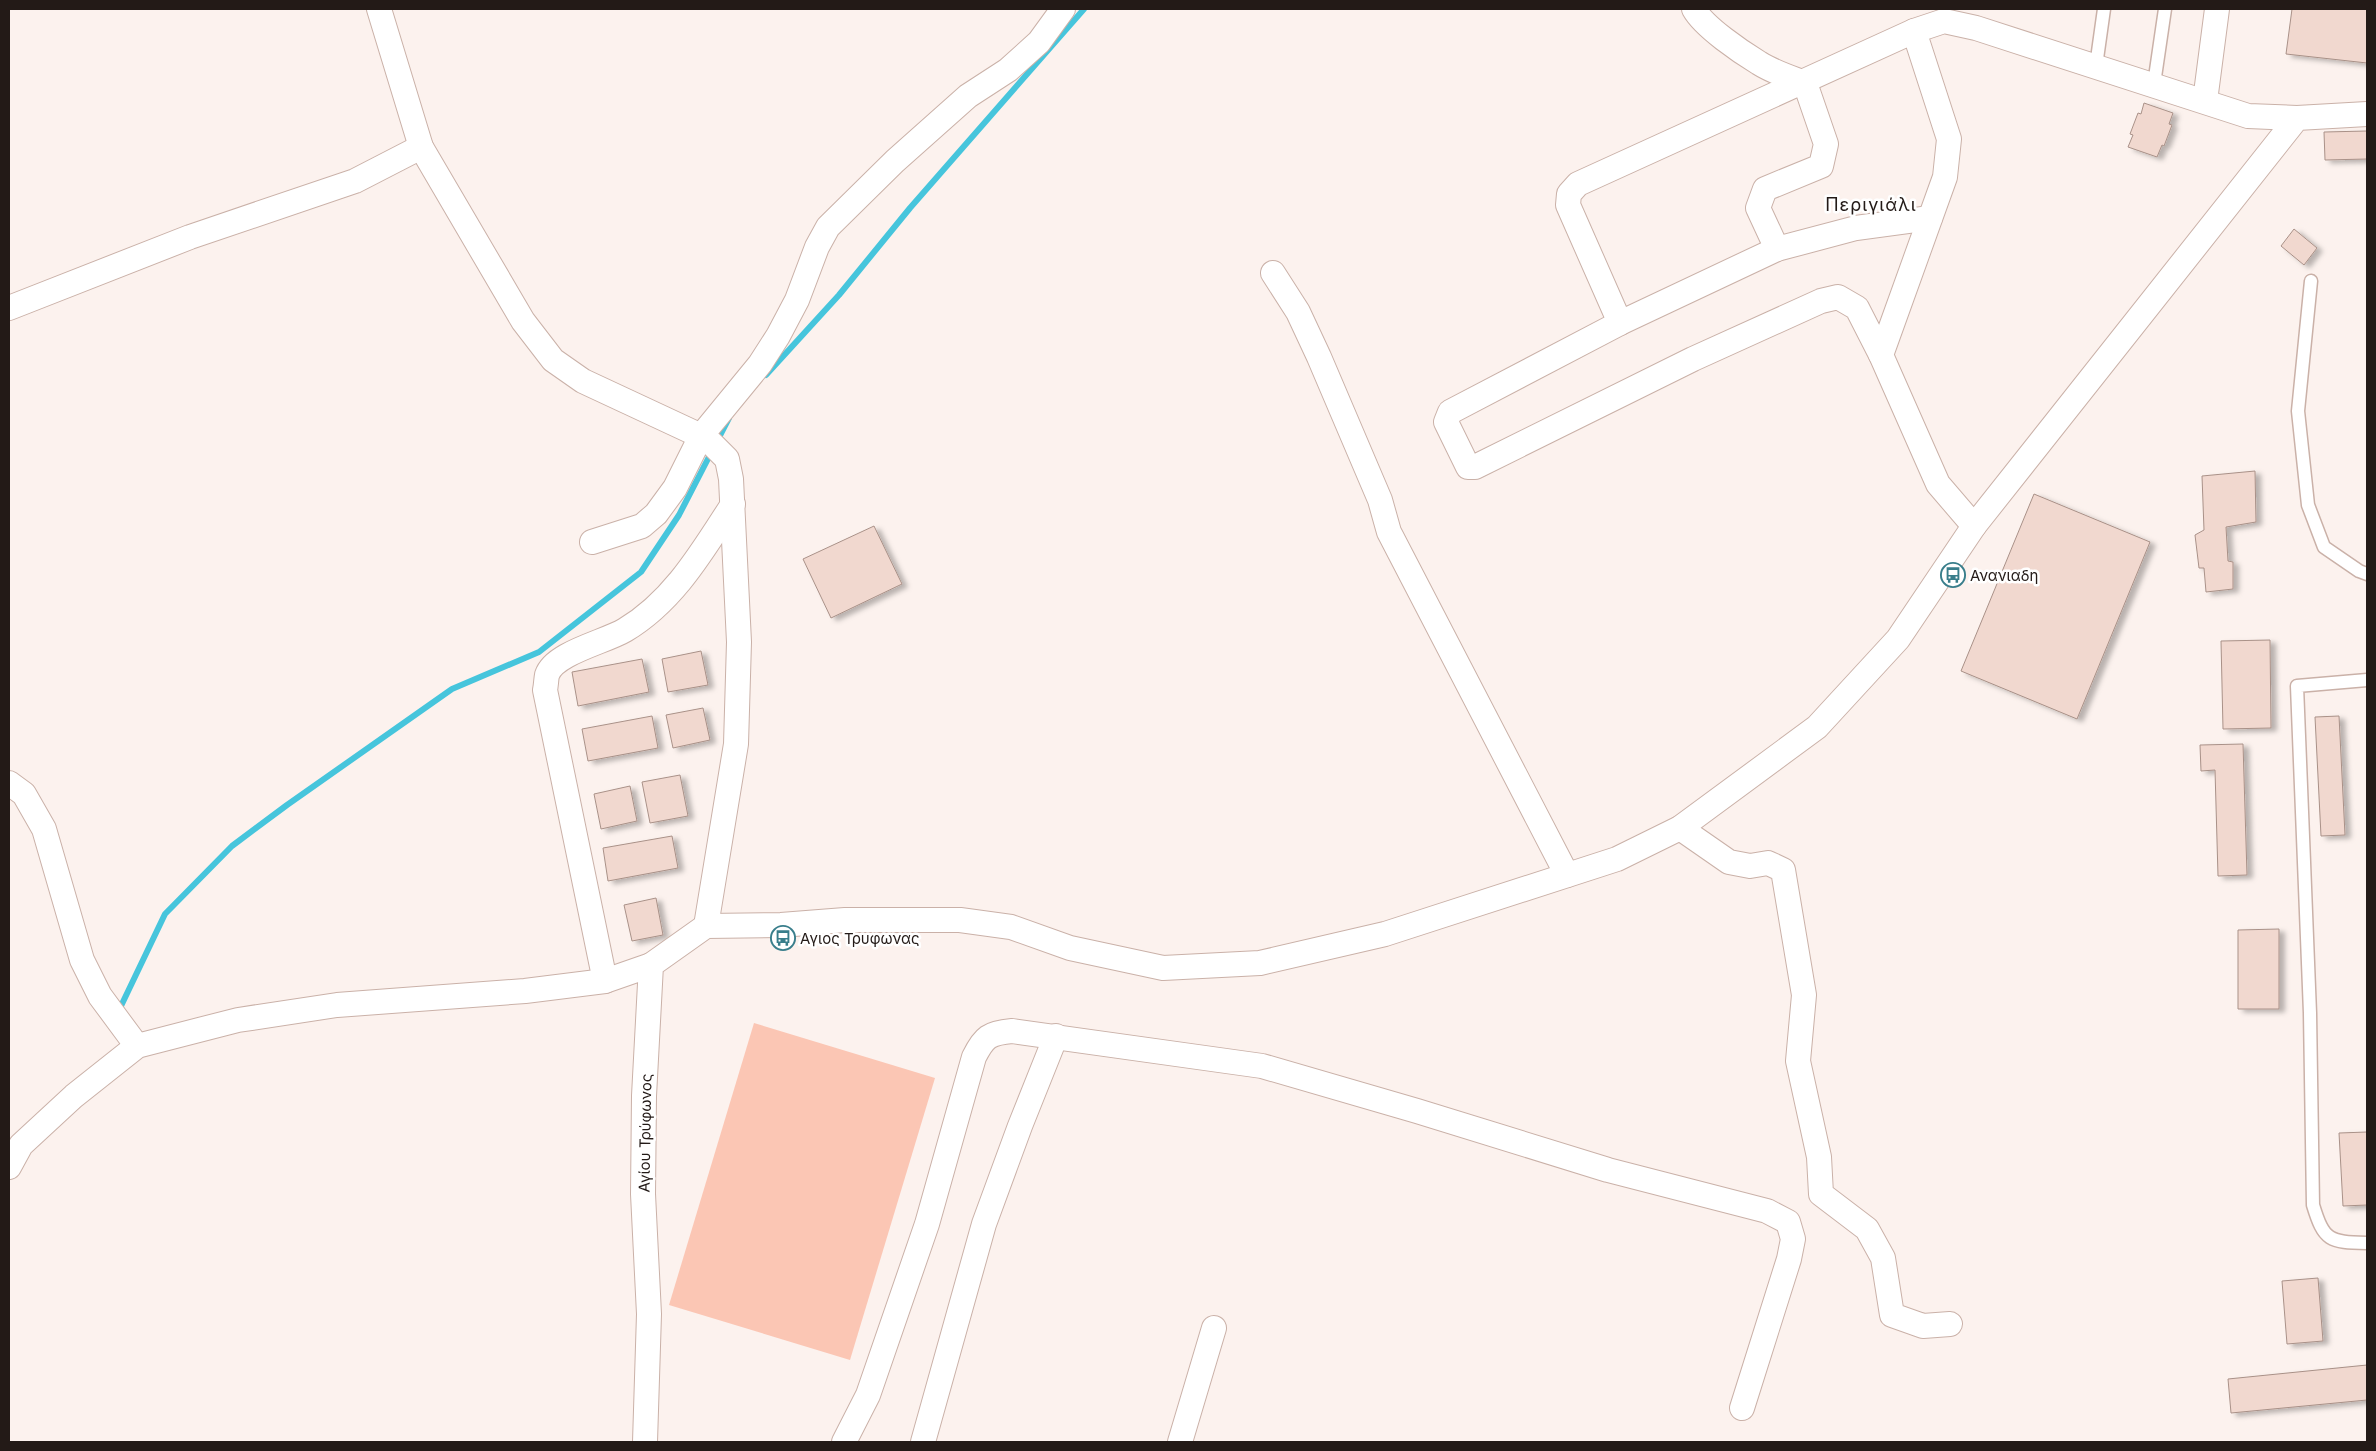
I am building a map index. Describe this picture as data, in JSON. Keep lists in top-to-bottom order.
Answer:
{
  "streets": {
    "street": ["Αγίου Τρύφωνος"]
  },
  "districts": ["Περιγιάλι"],
  "places": {
    "bus stop": ["Ανανιαδη", "Αγιος Τρυφωνας"]
  }
}
